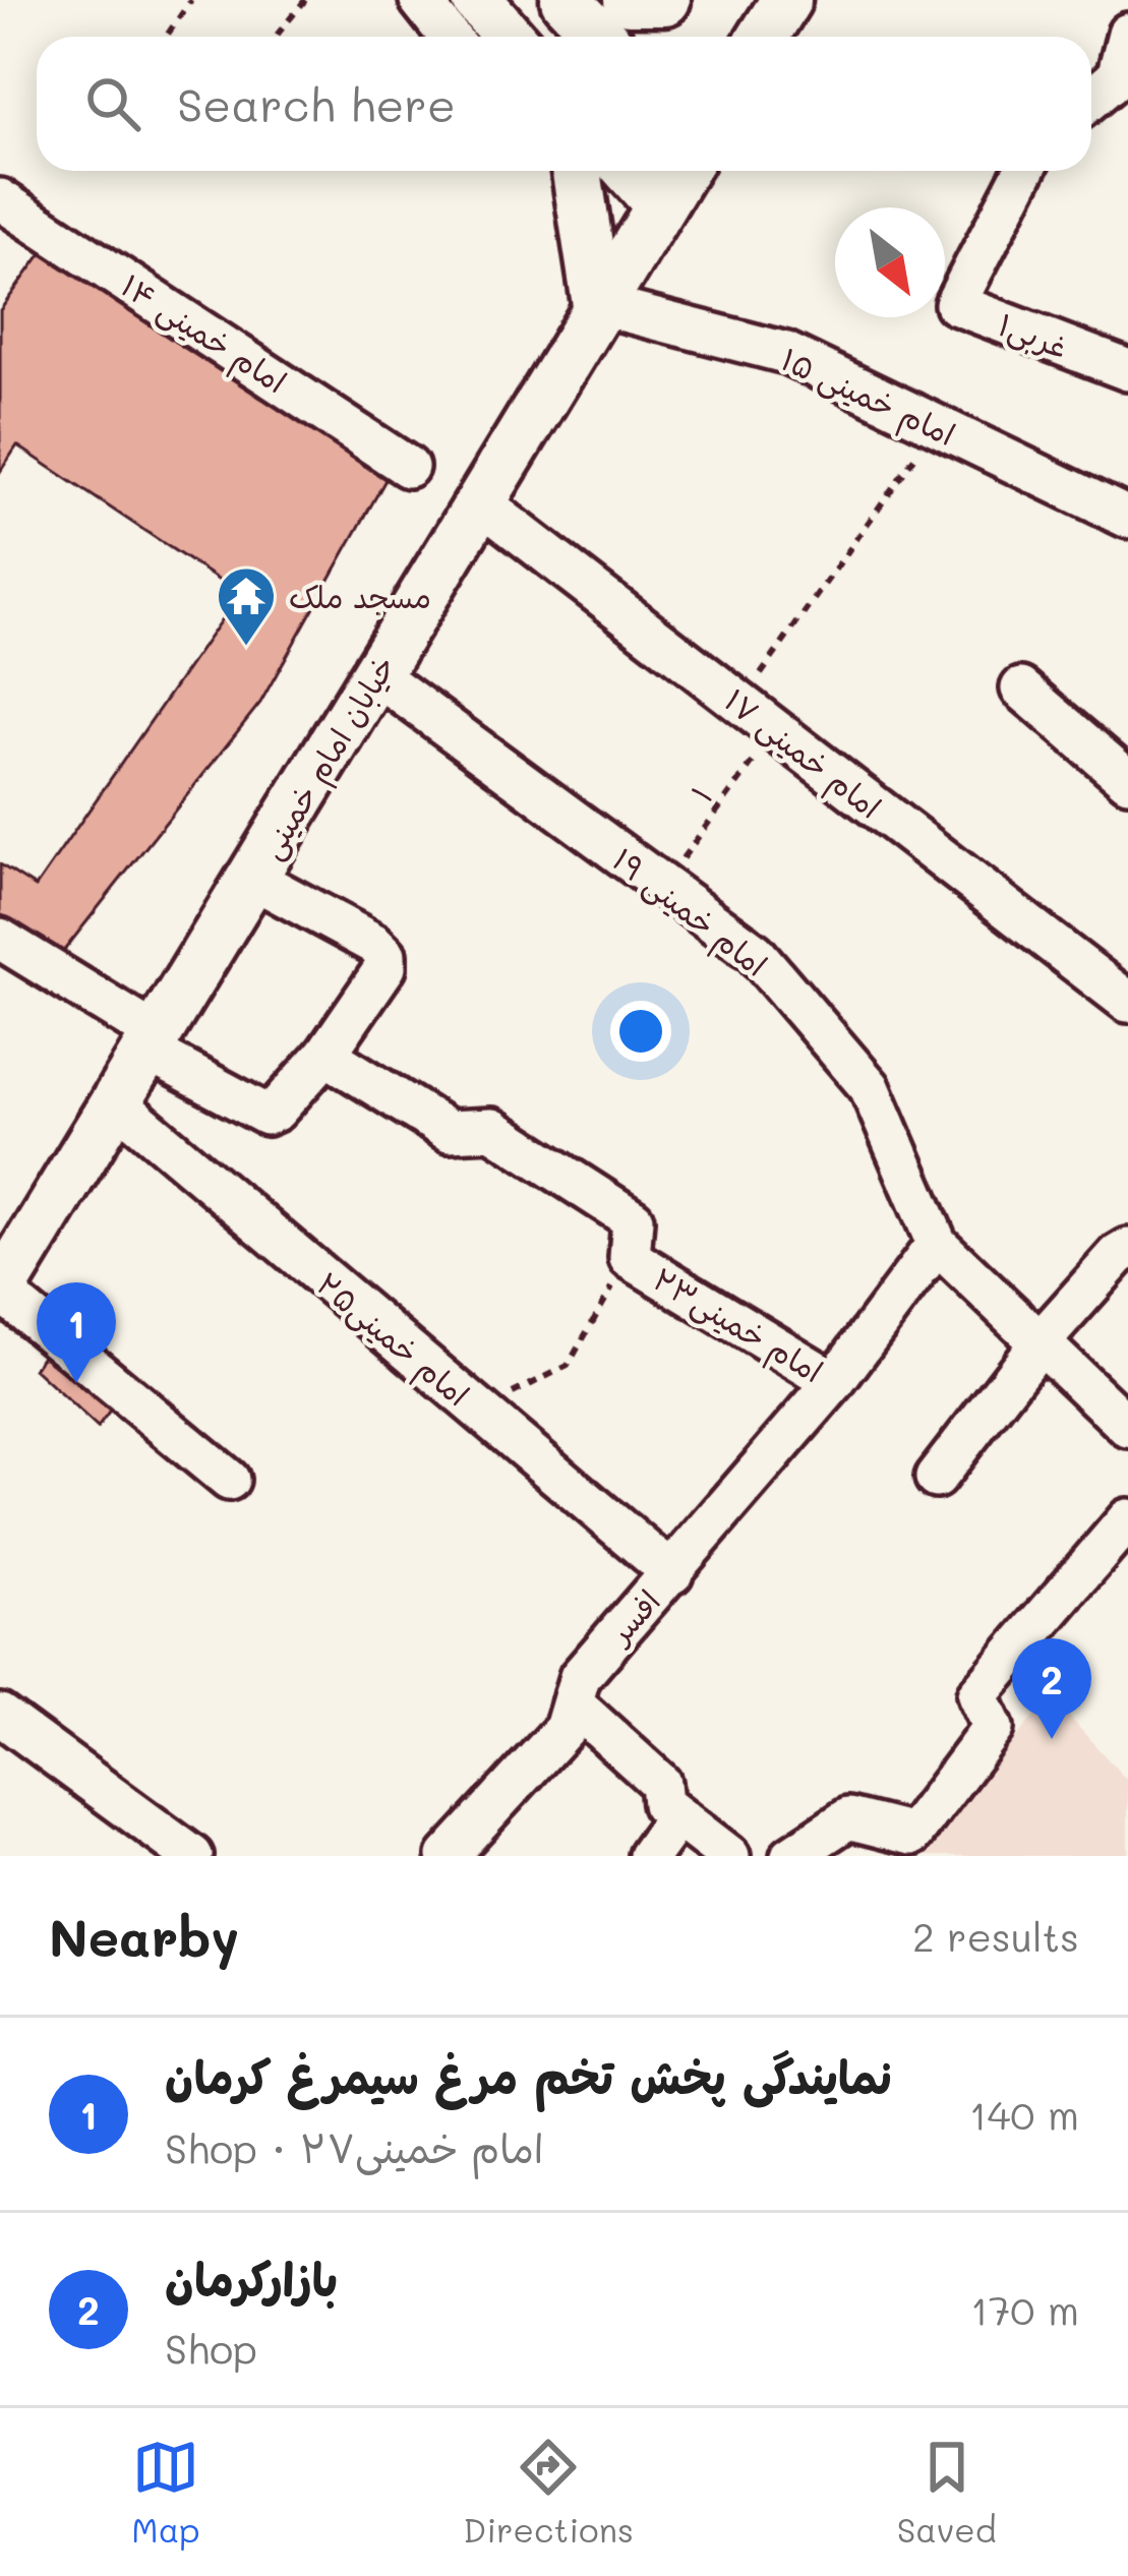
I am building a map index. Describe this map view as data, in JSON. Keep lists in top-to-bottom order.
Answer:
{
  "streets": {
    "main road": ["خیابان امام خمینی"],
    "street": [
      "امام خمینی ۱۴",
      "غربی۱",
      "امام خمینی ۱۵",
      "امام خمینی ۱۷",
      "امام خمینی ۱۹",
      "امام خمینی۲۳",
      "امام خمینی۲۵",
      "افسر"
    ],
    "path": ["۱"]
  },
  "crossings": [
    ["امام خمینی ۱۵", "خیابان امام خمینی"],
    ["امام خمینی ۱۷", "خیابان امام خمینی"],
    ["امام خمینی ۱۷", "۱"],
    ["خیابان امام خمینی", "امام خمینی ۱۹"],
    ["خیابان امام خمینی", "امام خمینی۲۵"],
    ["۱", "امام خمینی ۱۹"],
    ["امام خمینی ۱۹", "افسر"],
    ["امام خمینی۲۳", "افسر"],
    ["امام خمینی۲۵", "افسر"]
  ],
  "places": {
    "temple": ["مسجد ملک"]
  },
  "north": "bottom right",
  "page": {
    "search": "Search here",
    "pins": ["1", "2"],
    "heading": ["Nearby", "2 results"],
    "list": [
      {
        "mark": "1",
        "name": "نمایندگی پخش تخم مرغ سیمرغ کرمان",
        "note": "Shop · امام خمینی۲۷",
        "value": "140 m"
      },
      {
        "mark": "2",
        "name": "بازارکرمان",
        "note": "Shop",
        "value": "170 m"
      }
    ],
    "nav": ["Map", "Directions", "Saved"]
  }
}
